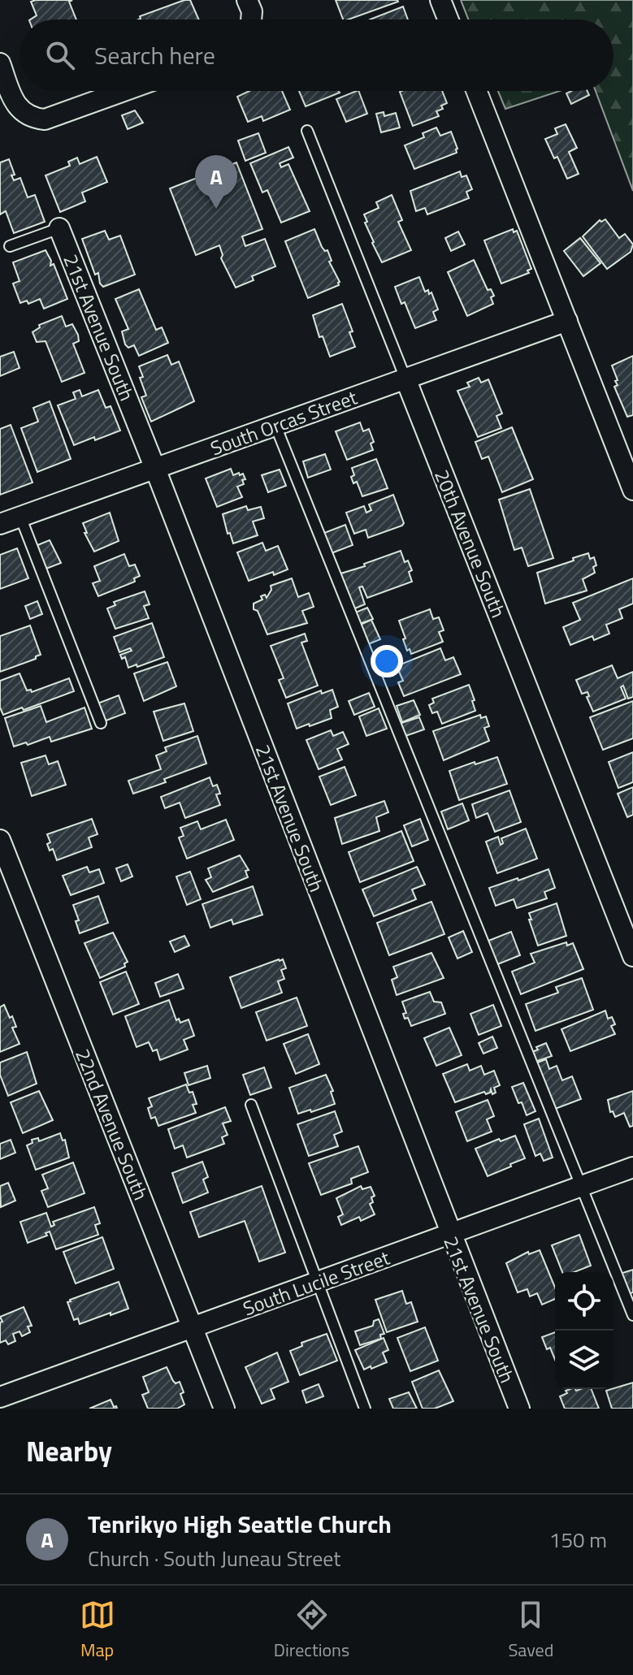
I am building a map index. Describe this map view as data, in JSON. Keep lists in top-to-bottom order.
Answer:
{
  "streets": {
    "street": [
      "21st Avenue South",
      "South Orcas Street",
      "20th Avenue South",
      "22nd Avenue South",
      "South Lucile Street"
    ]
  },
  "crossings": [
    ["21st Avenue South", "South Orcas Street"],
    ["21st Avenue South", "South Lucile Street"],
    ["South Orcas Street", "20th Avenue South"],
    ["22nd Avenue South", "South Lucile Street"]
  ],
  "page": {
    "search": "Search here",
    "pins": "A",
    "heading": "Nearby",
    "list": [
      {
        "mark": "A",
        "name": "Tenrikyo High Seattle Church",
        "note": "Church · South Juneau Street",
        "value": "150 m"
      }
    ],
    "nav": ["Map", "Directions", "Saved"]
  }
}
